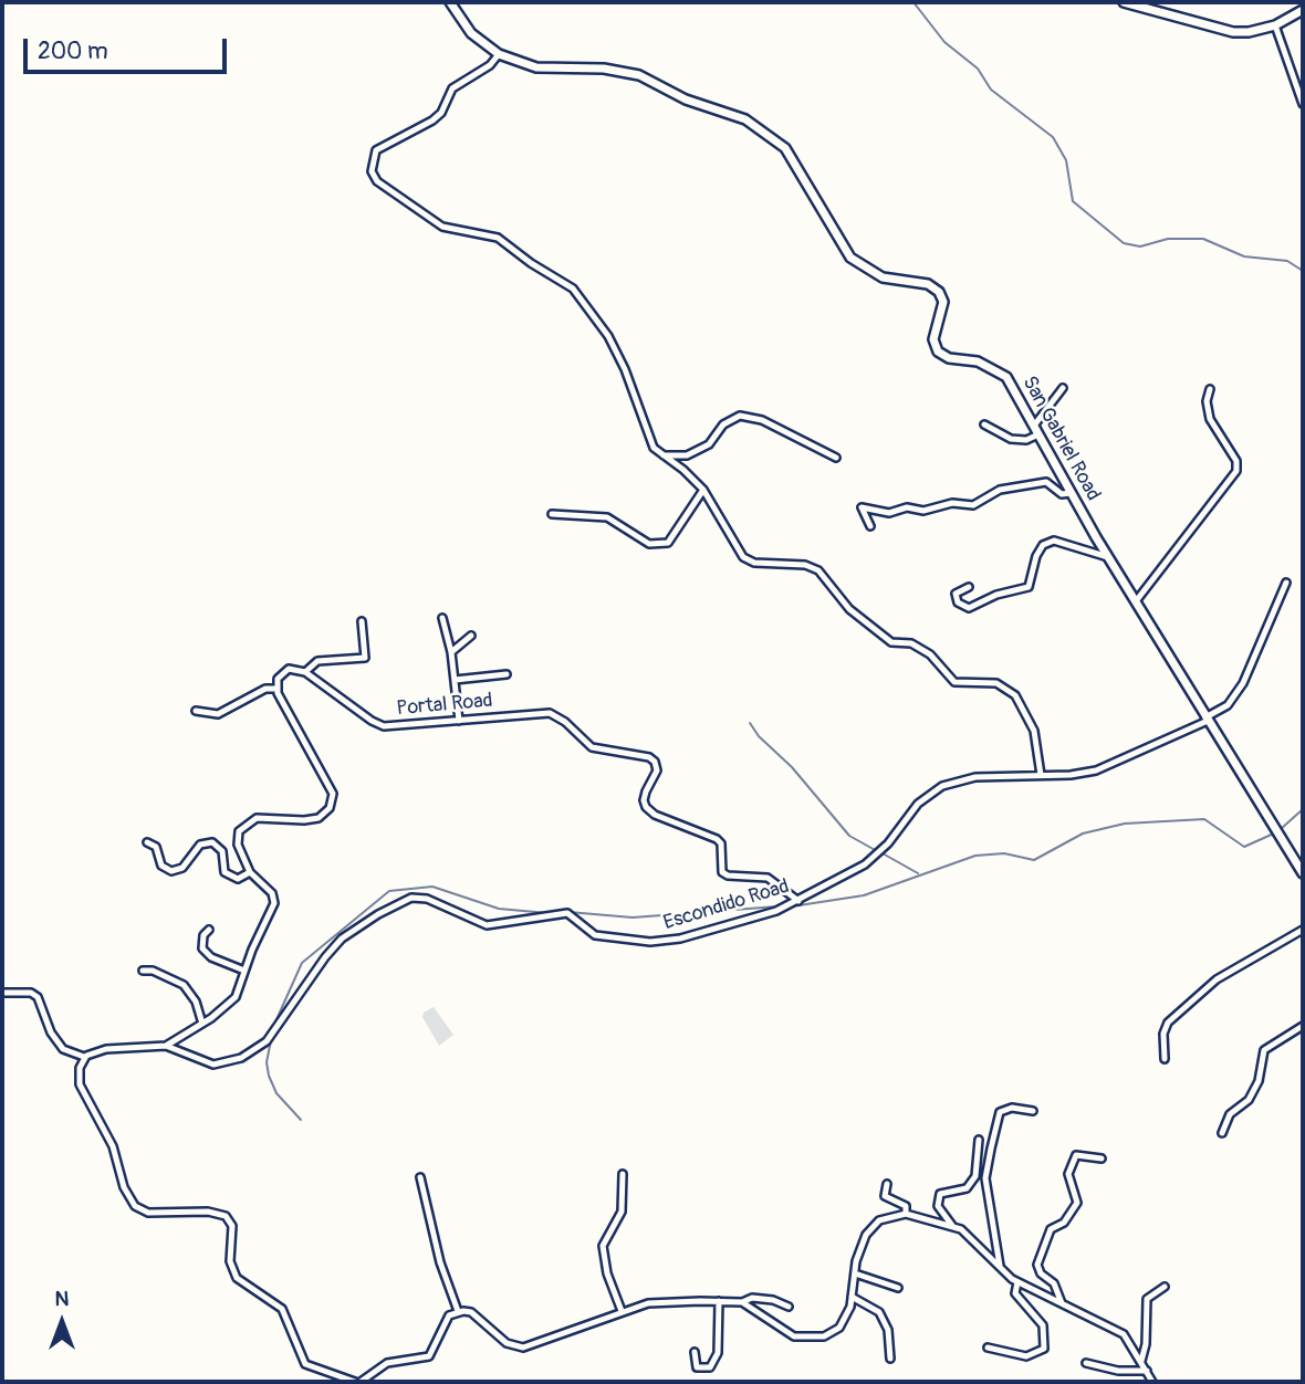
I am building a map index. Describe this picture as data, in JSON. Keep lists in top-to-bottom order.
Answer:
{
  "streets": {
    "street": ["San Gabriel Road", "Portal Road", "Escondido Road"]
  },
  "crossings": [
    ["San Gabriel Road", "Escondido Road"],
    ["Portal Road", "Escondido Road"]
  ],
  "scale_bar": "200 m",
  "north": "top"
}
